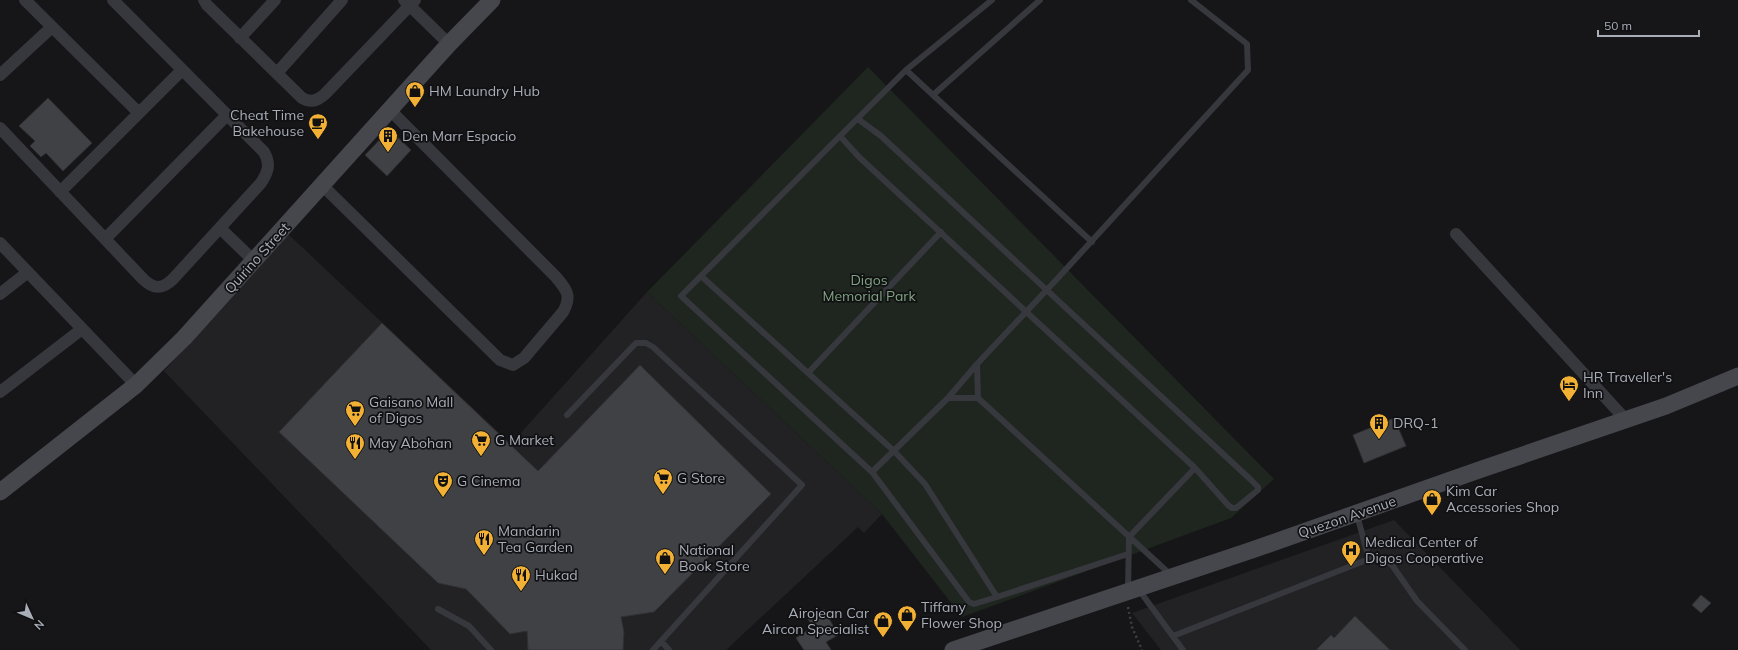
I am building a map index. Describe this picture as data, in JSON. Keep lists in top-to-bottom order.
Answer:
{
  "streets": {
    "main road": ["Quirino Street", "Quezon Avenue"]
  },
  "parks": ["Digos Memorial Park"],
  "places": {
    "shop": [
      "HM Laundry Hub",
      "Kim Car Accessories Shop",
      "National Book Store",
      "Tiffany Flower Shop",
      "Airojean Car Aircon Specialist"
    ],
    "cafe": ["Cheat Time Bakehouse"],
    "building": ["Den Marr Espacio", "DRQ-1"],
    "hotel": ["HR Traveller's Inn"],
    "supermarket": ["Gaisano Mall of Digos", "G Market", "G Store"],
    "restaurant": ["May Abohan", "Mandarin Tea Garden", "Hukad"],
    "theatre": ["G Cinema"],
    "hospital": ["Medical Center of Digos Cooperative"]
  },
  "scale_bar": "50 m",
  "north": "bottom right"
}
